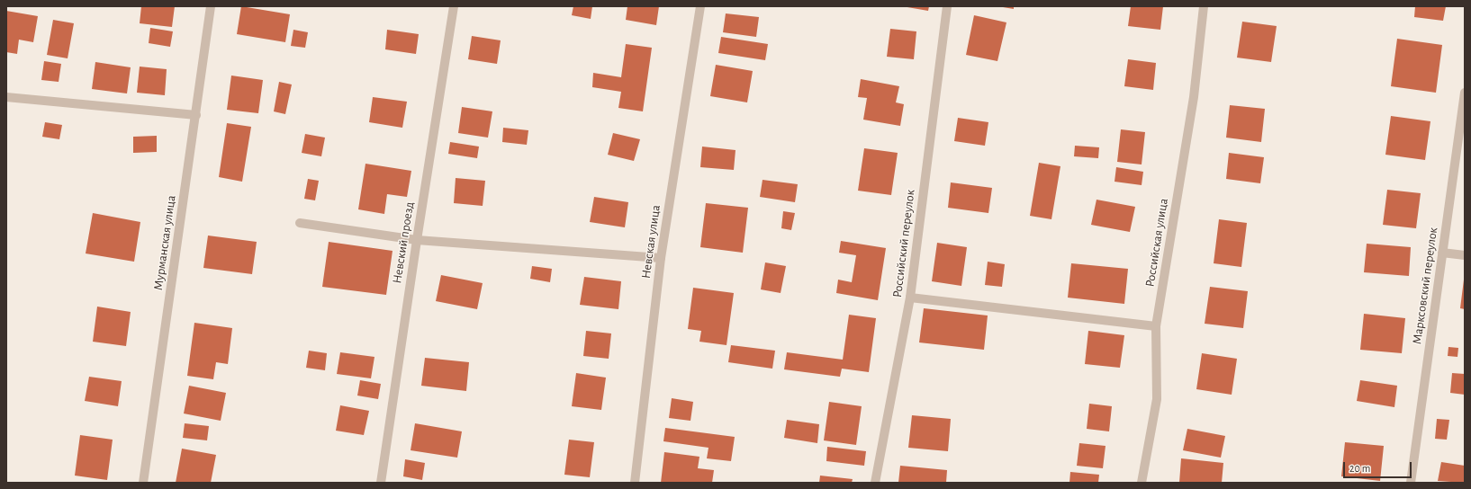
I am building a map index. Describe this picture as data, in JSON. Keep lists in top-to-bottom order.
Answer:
{
  "streets": {
    "street": [
      "Невская улица",
      "Мурманская улица",
      "Невский проезд",
      "Российская улица",
      "Российский переулок",
      "Марксовский переулок"
    ]
  },
  "scale_bar": "20 m"
}
